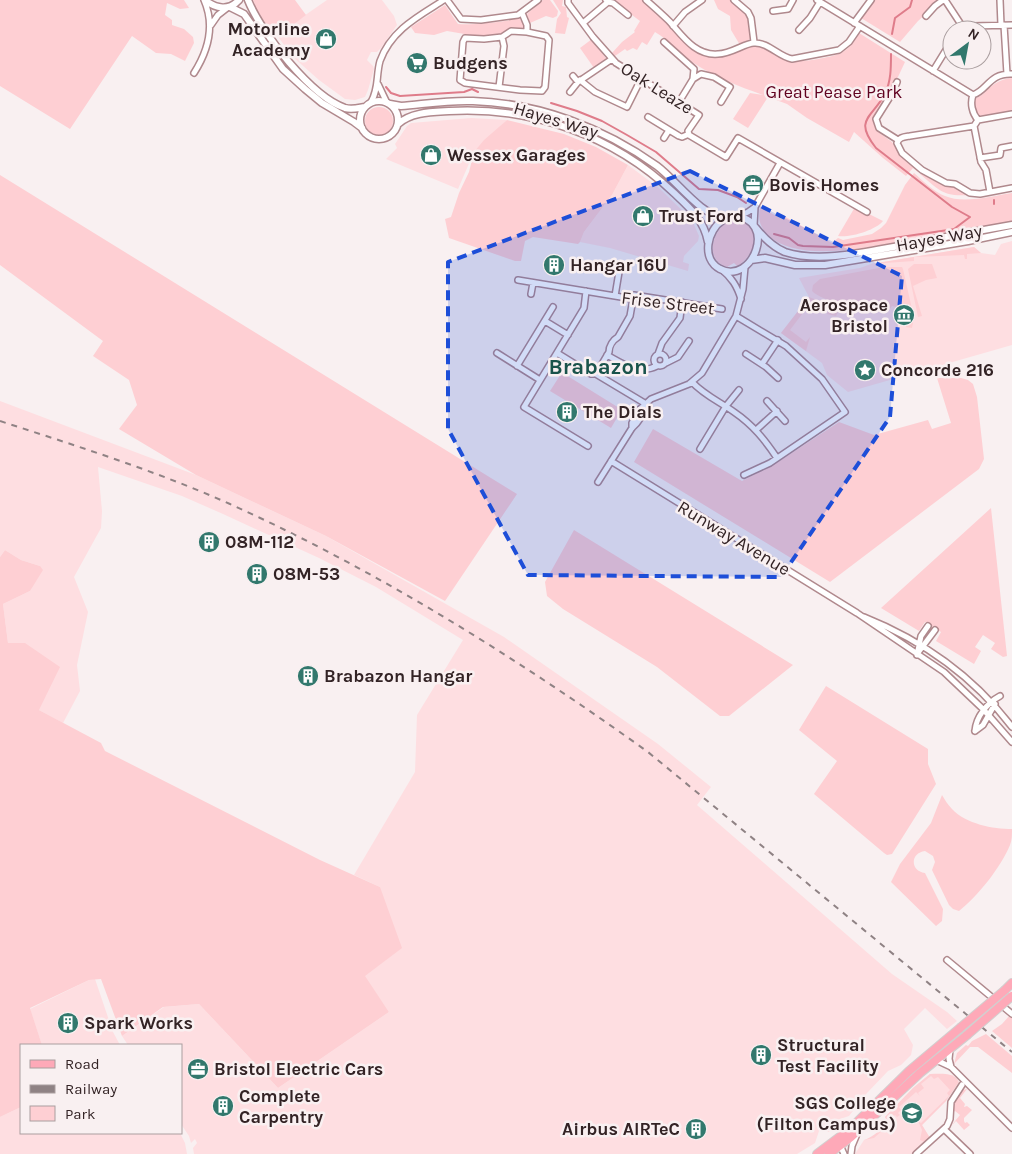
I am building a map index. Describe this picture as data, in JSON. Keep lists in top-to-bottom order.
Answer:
{
  "streets": {
    "street": [
      "Oak Leaze",
      "Hayes Way",
      "Frise Street",
      "Runway Avenue"
    ]
  },
  "districts": ["Brabazon"],
  "parks": ["Great Pease Park"],
  "places": {
    "shop": ["Motorline Academy", "Wessex Garages", "Trust Ford"],
    "supermarket": ["Budgens"],
    "office": ["Bovis Homes", "Bristol Electric Cars"],
    "building": [
      "Hangar 16U",
      "The Dials",
      "08M-112",
      "08M-53",
      "Brabazon Hangar",
      "Spark Works",
      "Structural Test Facility",
      "Complete Carpentry",
      "Airbus AIRTeC"
    ],
    "museum": ["Aerospace Bristol"],
    "place": ["Concorde 216"],
    "school or university": ["SGS College (Filton Campus)"]
  },
  "legend": ["Road", "Railway", "Park"],
  "north": "top right"
}
